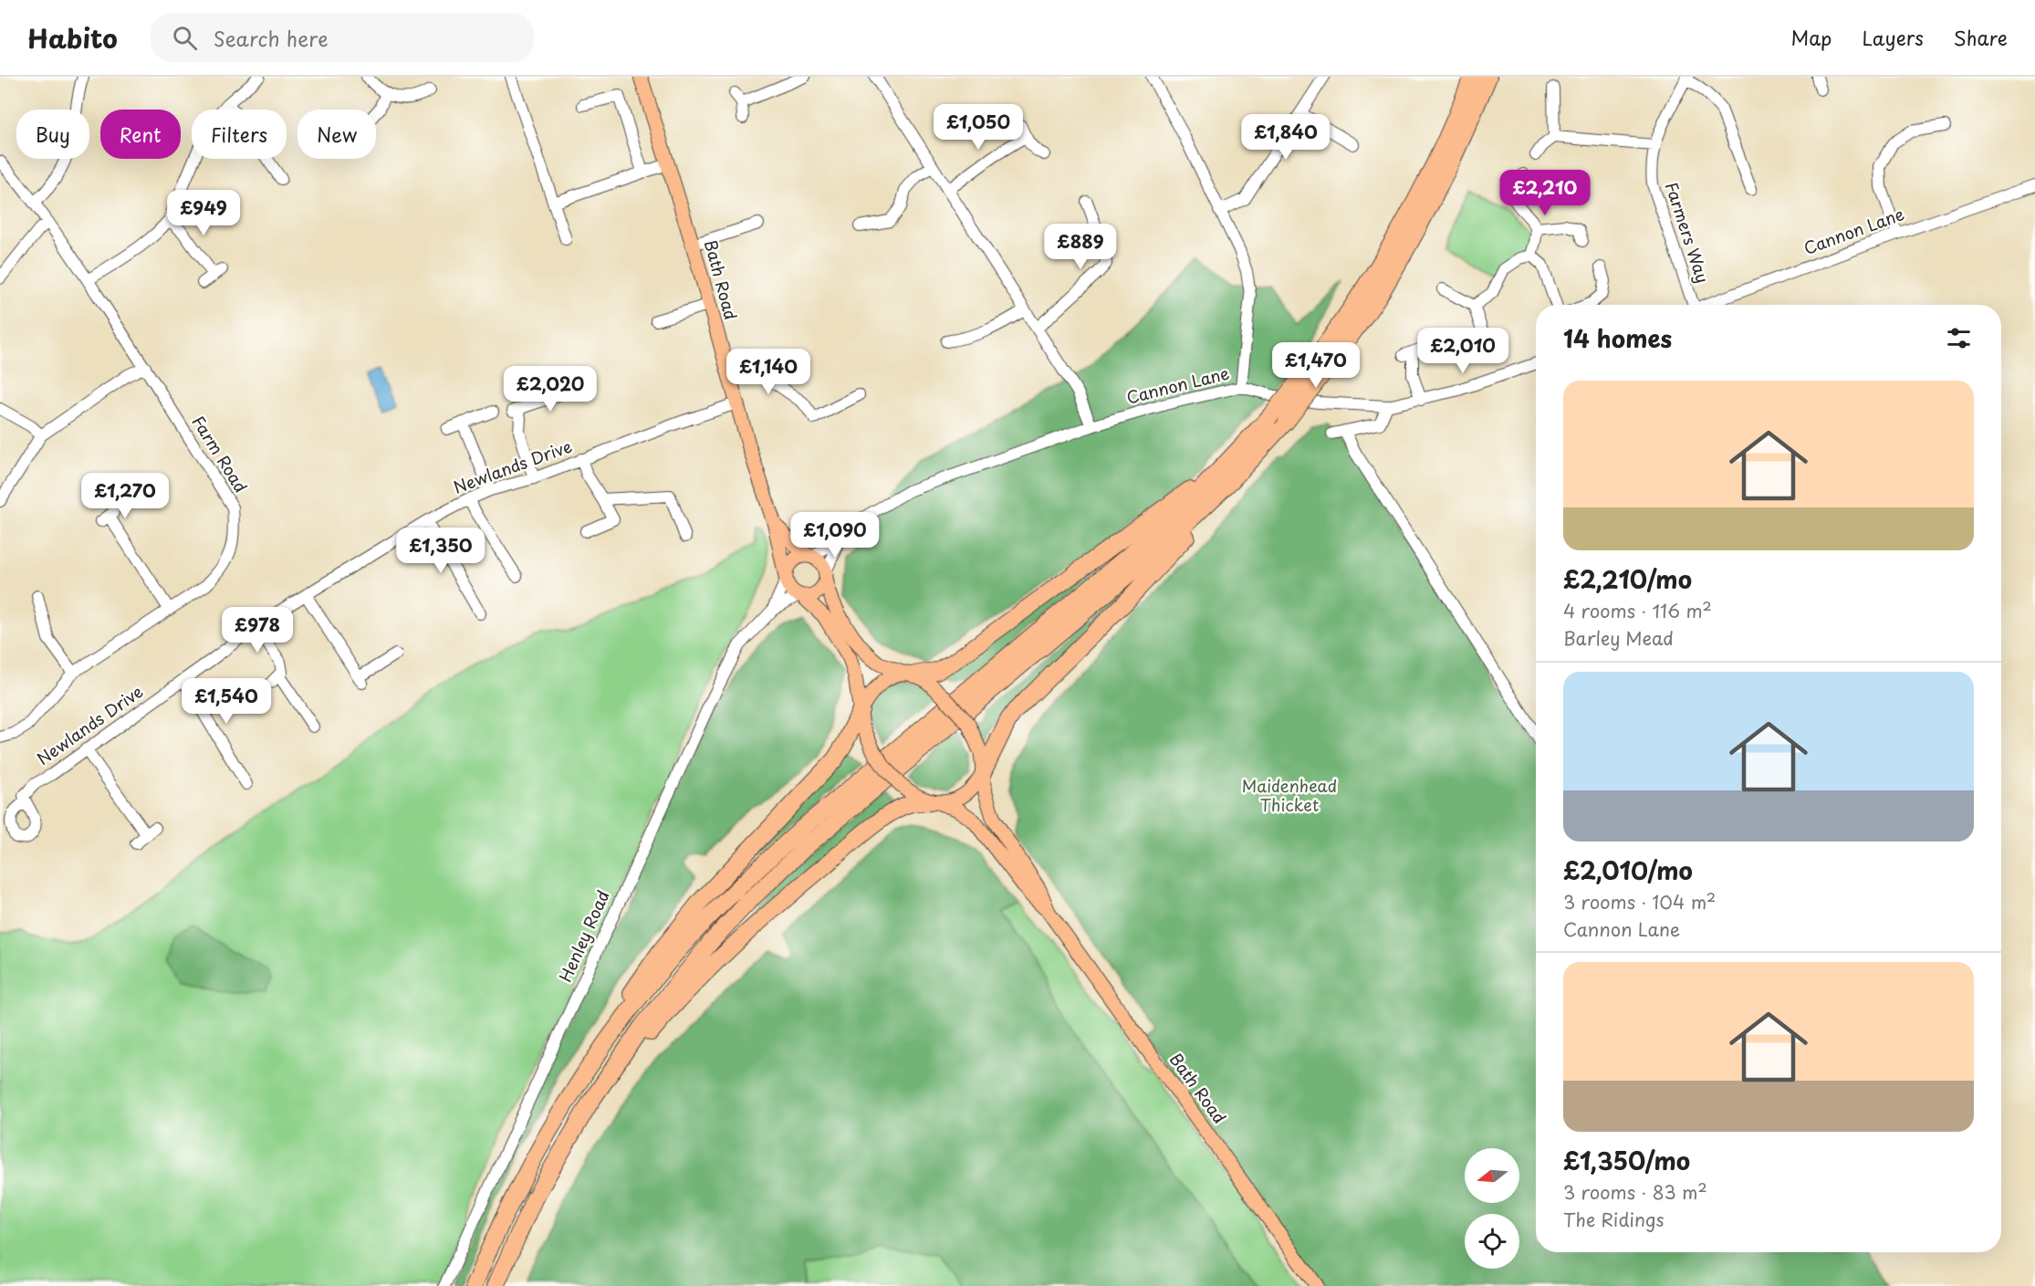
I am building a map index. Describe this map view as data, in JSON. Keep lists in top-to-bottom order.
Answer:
{
  "streets": {
    "main road": ["Bath Road"],
    "street": [
      "Cannon Lane",
      "Farmers Way",
      "Farm Road",
      "Newlands Drive",
      "Henley Road"
    ]
  },
  "crossings": [
    ["Cannon Lane", "Bath Road"],
    ["Cannon Lane", "Henley Road"],
    ["Bath Road", "Newlands Drive"],
    ["Bath Road", "Henley Road"]
  ],
  "parks": ["Maidenhead Thicket"],
  "north": "left",
  "page": {
    "header": "Habito",
    "search": "Search here",
    "nav": ["Map", "Layers", "Share"],
    "price": [
      "£1,050",
      "£1,840",
      "£2,210",
      "£949",
      "£889",
      "£2,010",
      "£1,470",
      "£1,140",
      "£2,020",
      "£1,270",
      "£1,090",
      "£1,350",
      "£978",
      "£1,540"
    ],
    "chip": [
      "Buy",
      "Rent",
      "Filters",
      "New"
    ],
    "heading": "14 homes",
    "list": [
      {
        "name": "£2,210/mo",
        "note": "4 rooms · 116 m² · Barley Mead"
      },
      {
        "name": "£2,010/mo",
        "note": "3 rooms · 104 m² · Cannon Lane"
      },
      {
        "name": "£1,350/mo",
        "note": "3 rooms · 83 m² · The Ridings"
      }
    ]
  }
}
